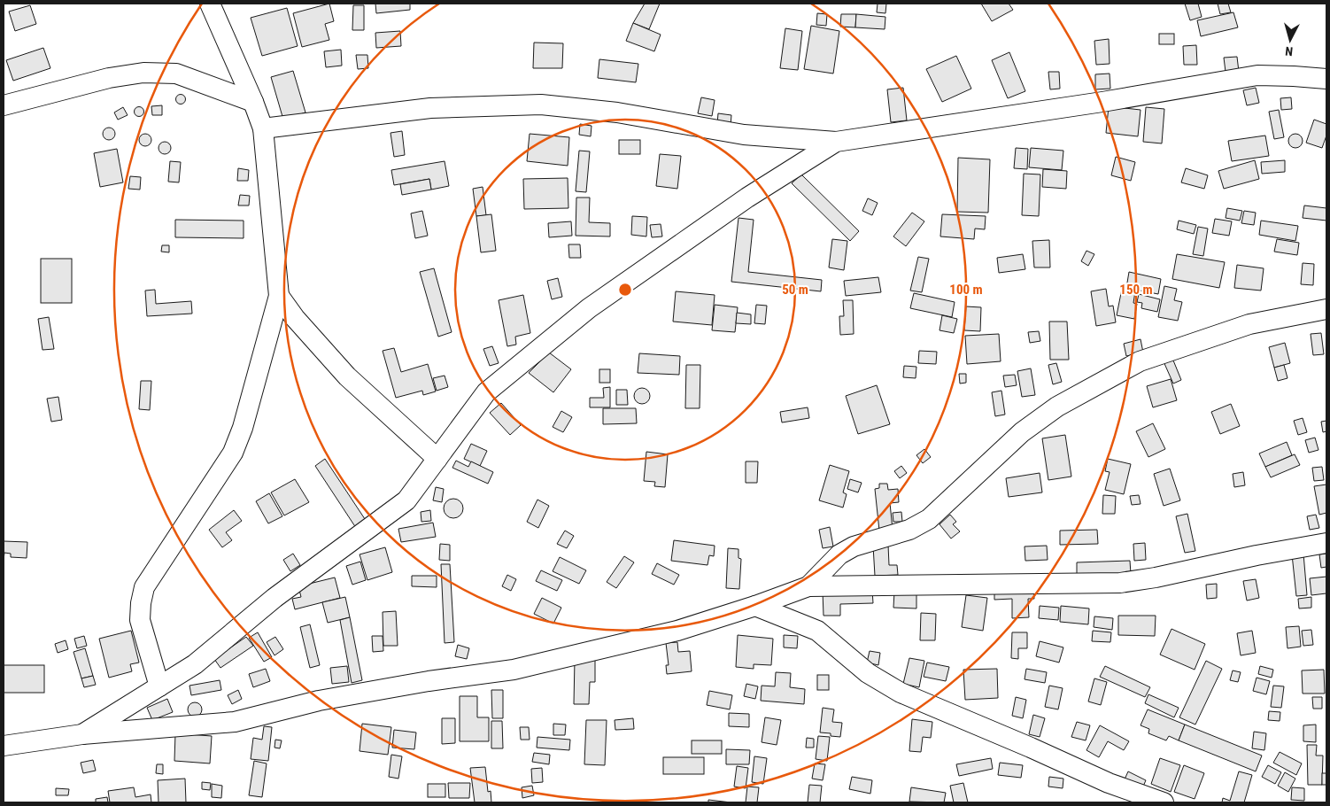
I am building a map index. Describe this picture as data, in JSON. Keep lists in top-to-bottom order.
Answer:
{
  "north": "bottom",
  "rings": ["50 m", "100 m", "150 m"]
}
